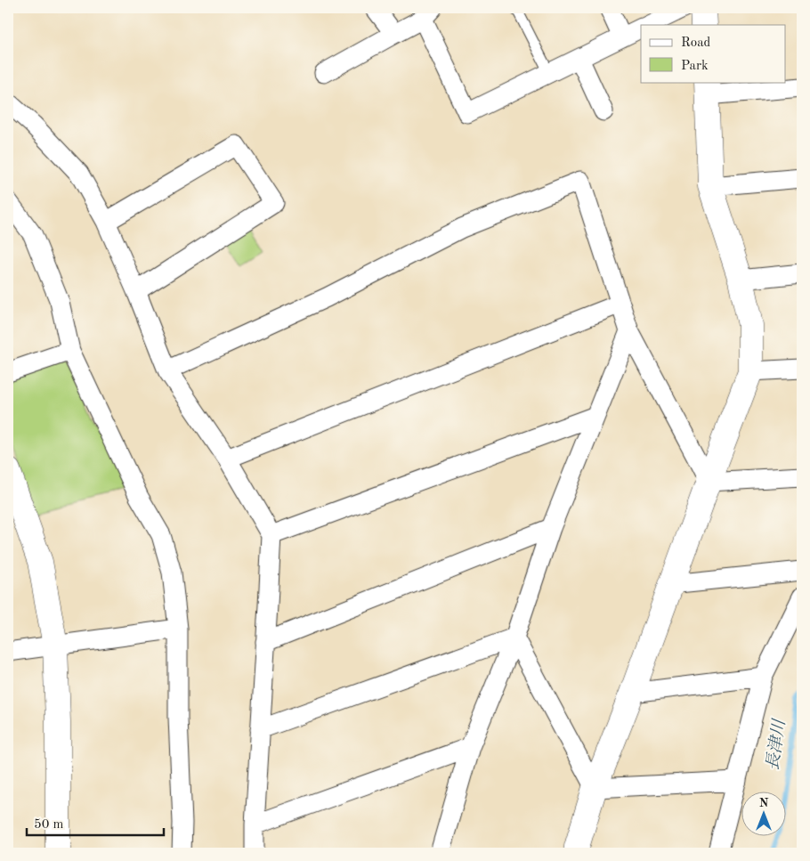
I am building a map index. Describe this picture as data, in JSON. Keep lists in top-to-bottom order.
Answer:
{
  "water": ["長津川"],
  "legend": ["Road", "Park"],
  "scale_bar": "50 m",
  "north": "top"
}
